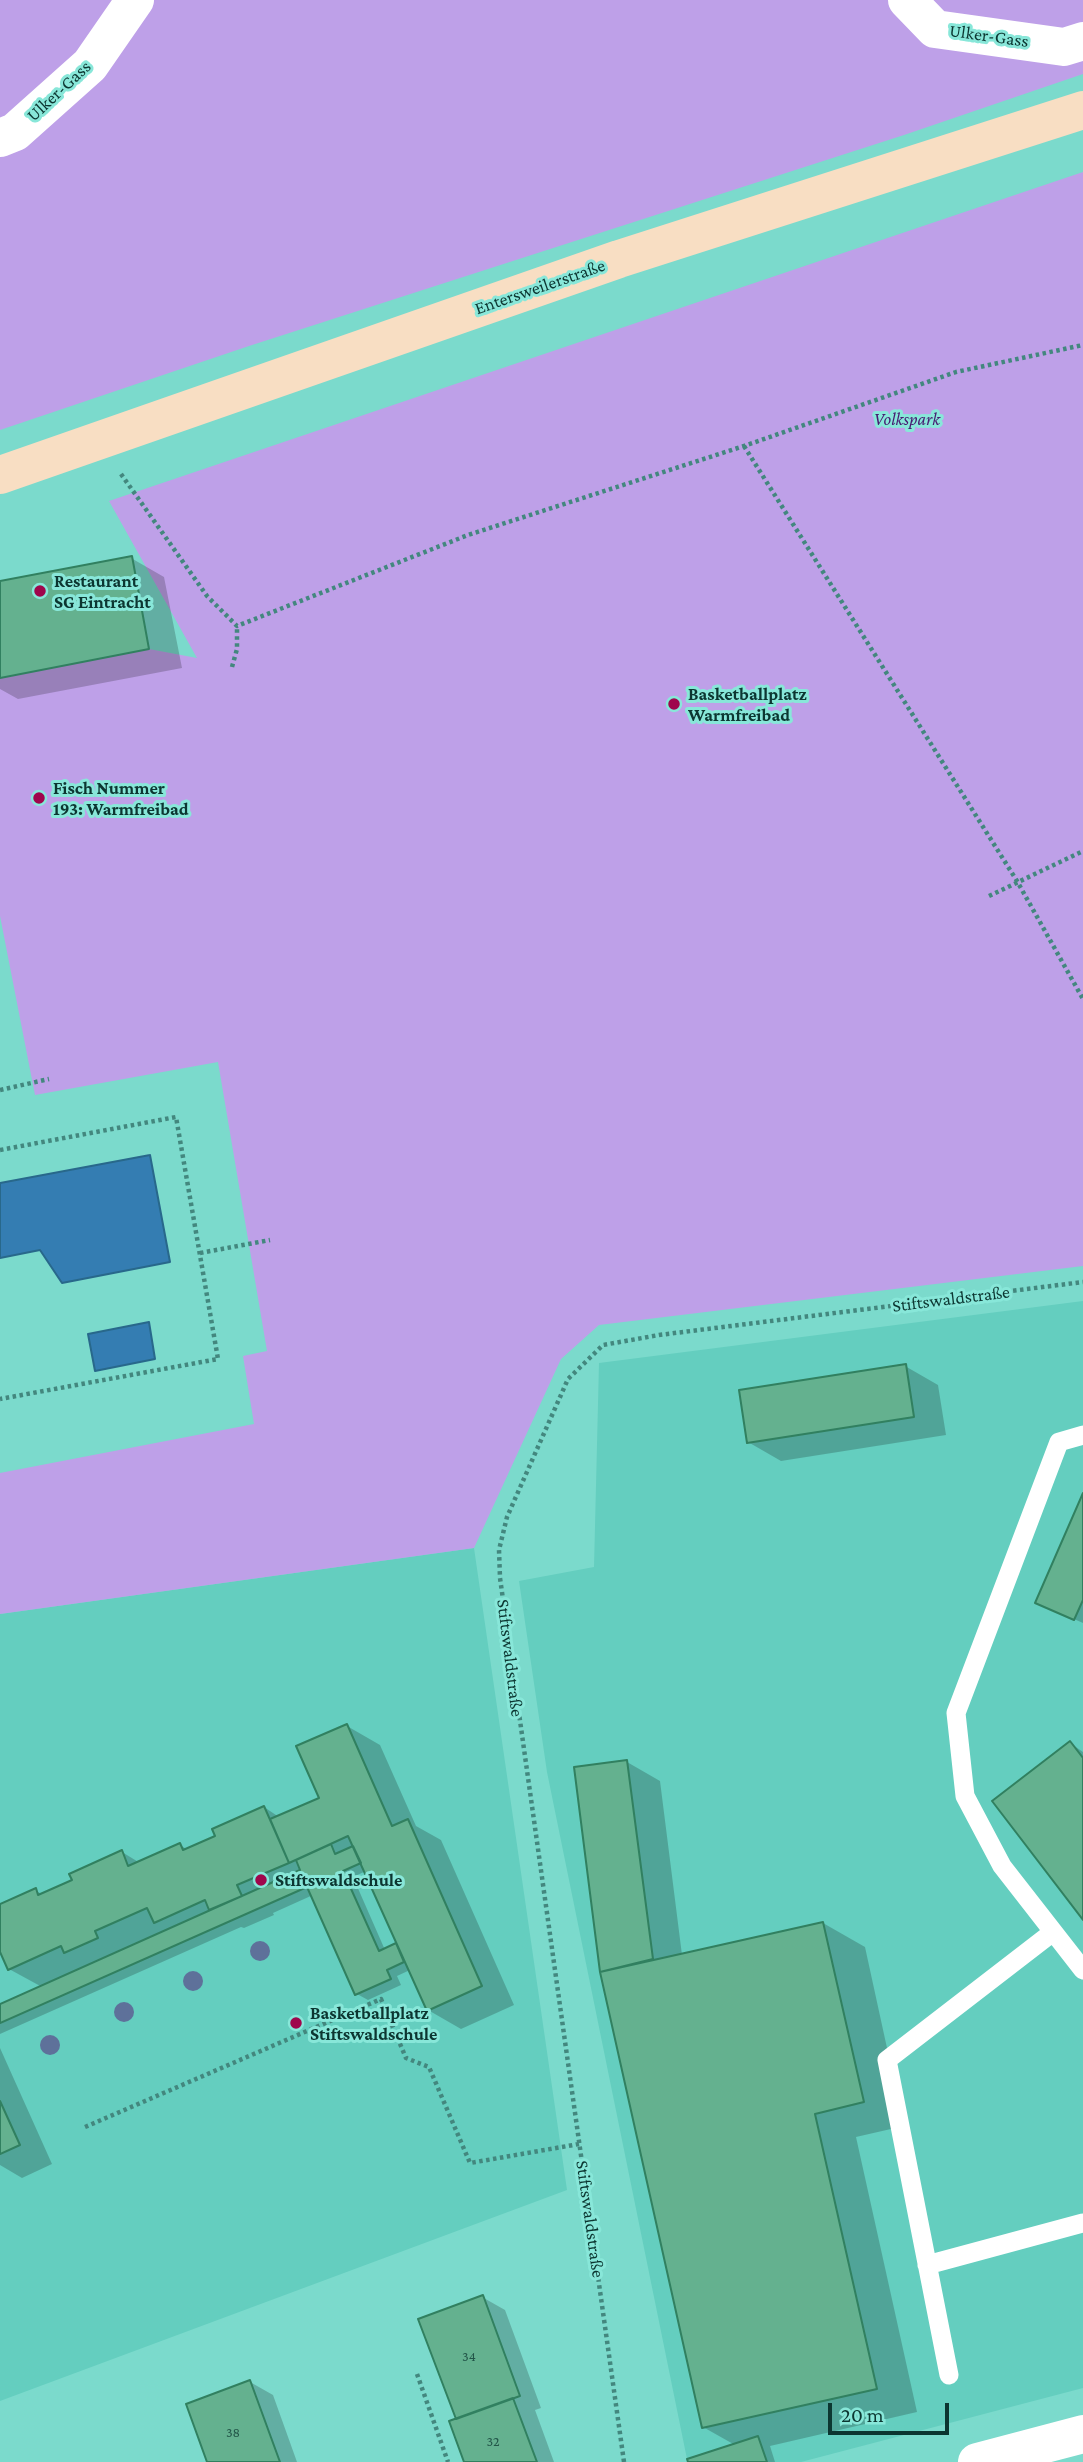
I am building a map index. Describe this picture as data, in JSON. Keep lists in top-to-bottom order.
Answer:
{
  "streets": {
    "main road": ["Entersweilerstraße"],
    "street": ["Ulker-Gass"],
    "path": ["Stiftswaldstraße"]
  },
  "parks": ["Volkspark"],
  "places": [
    "Restaurant SG Eintracht",
    "Basketballplatz Warmfreibad",
    "Fisch Nummer 193: Warmfreibad",
    "Stiftswaldschule",
    "Basketballplatz Stiftswaldschule"
  ],
  "house_numbers": ["34", "38", "32"],
  "scale_bar": "20 m"
}
